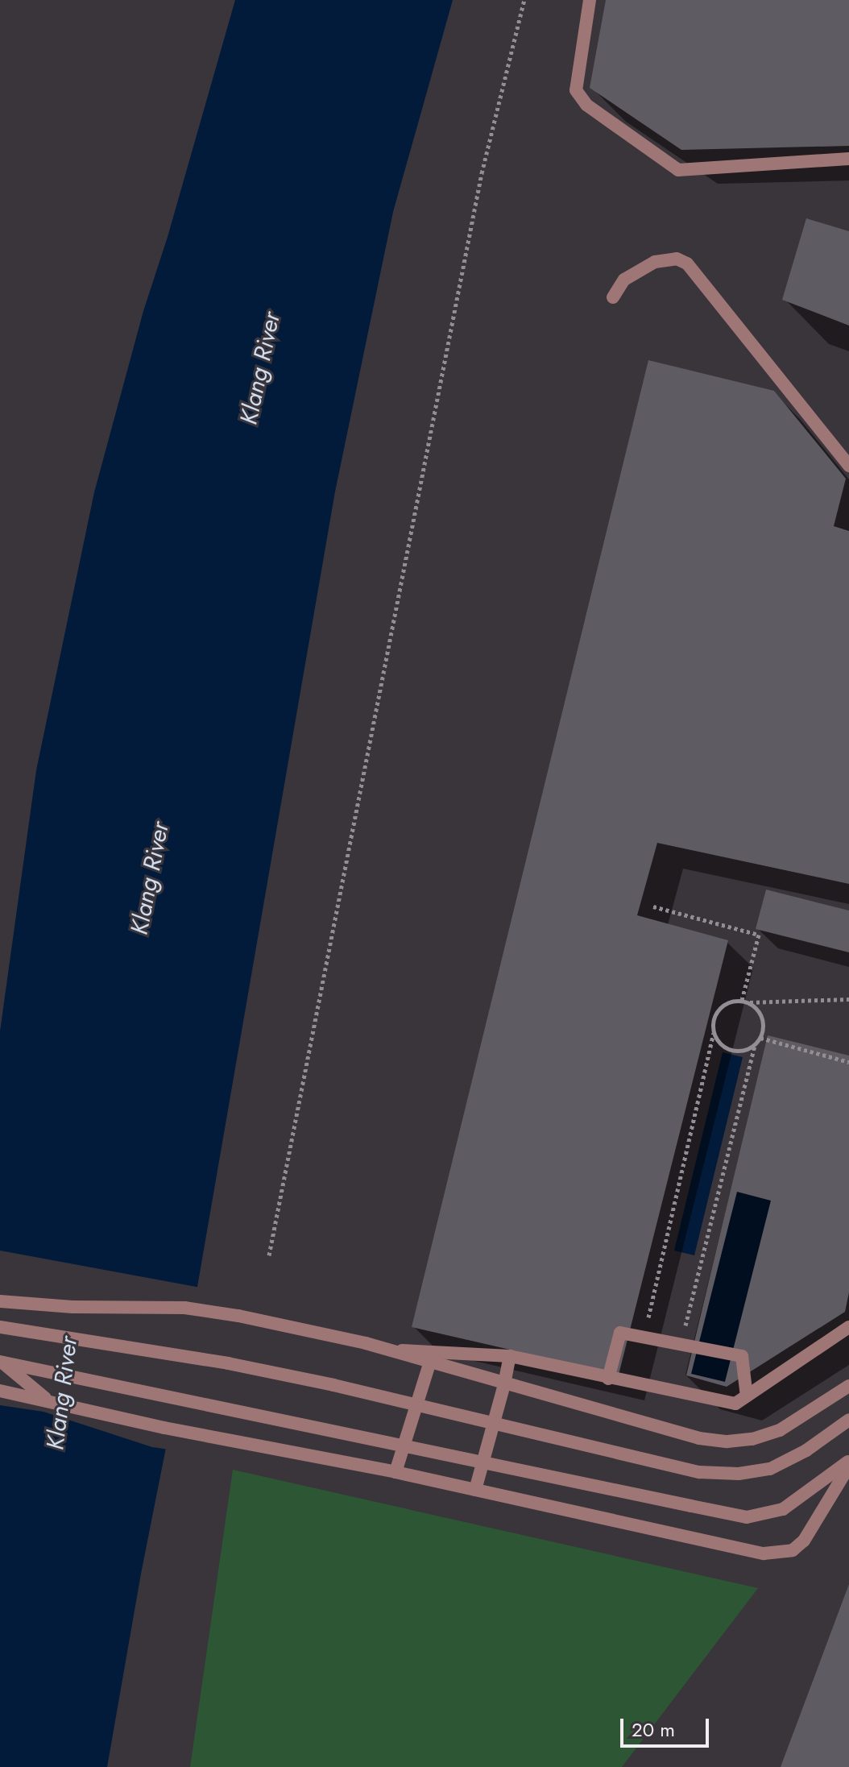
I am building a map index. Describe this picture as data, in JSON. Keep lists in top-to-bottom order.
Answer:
{
  "water": ["Klang River"],
  "scale_bar": "20 m"
}
